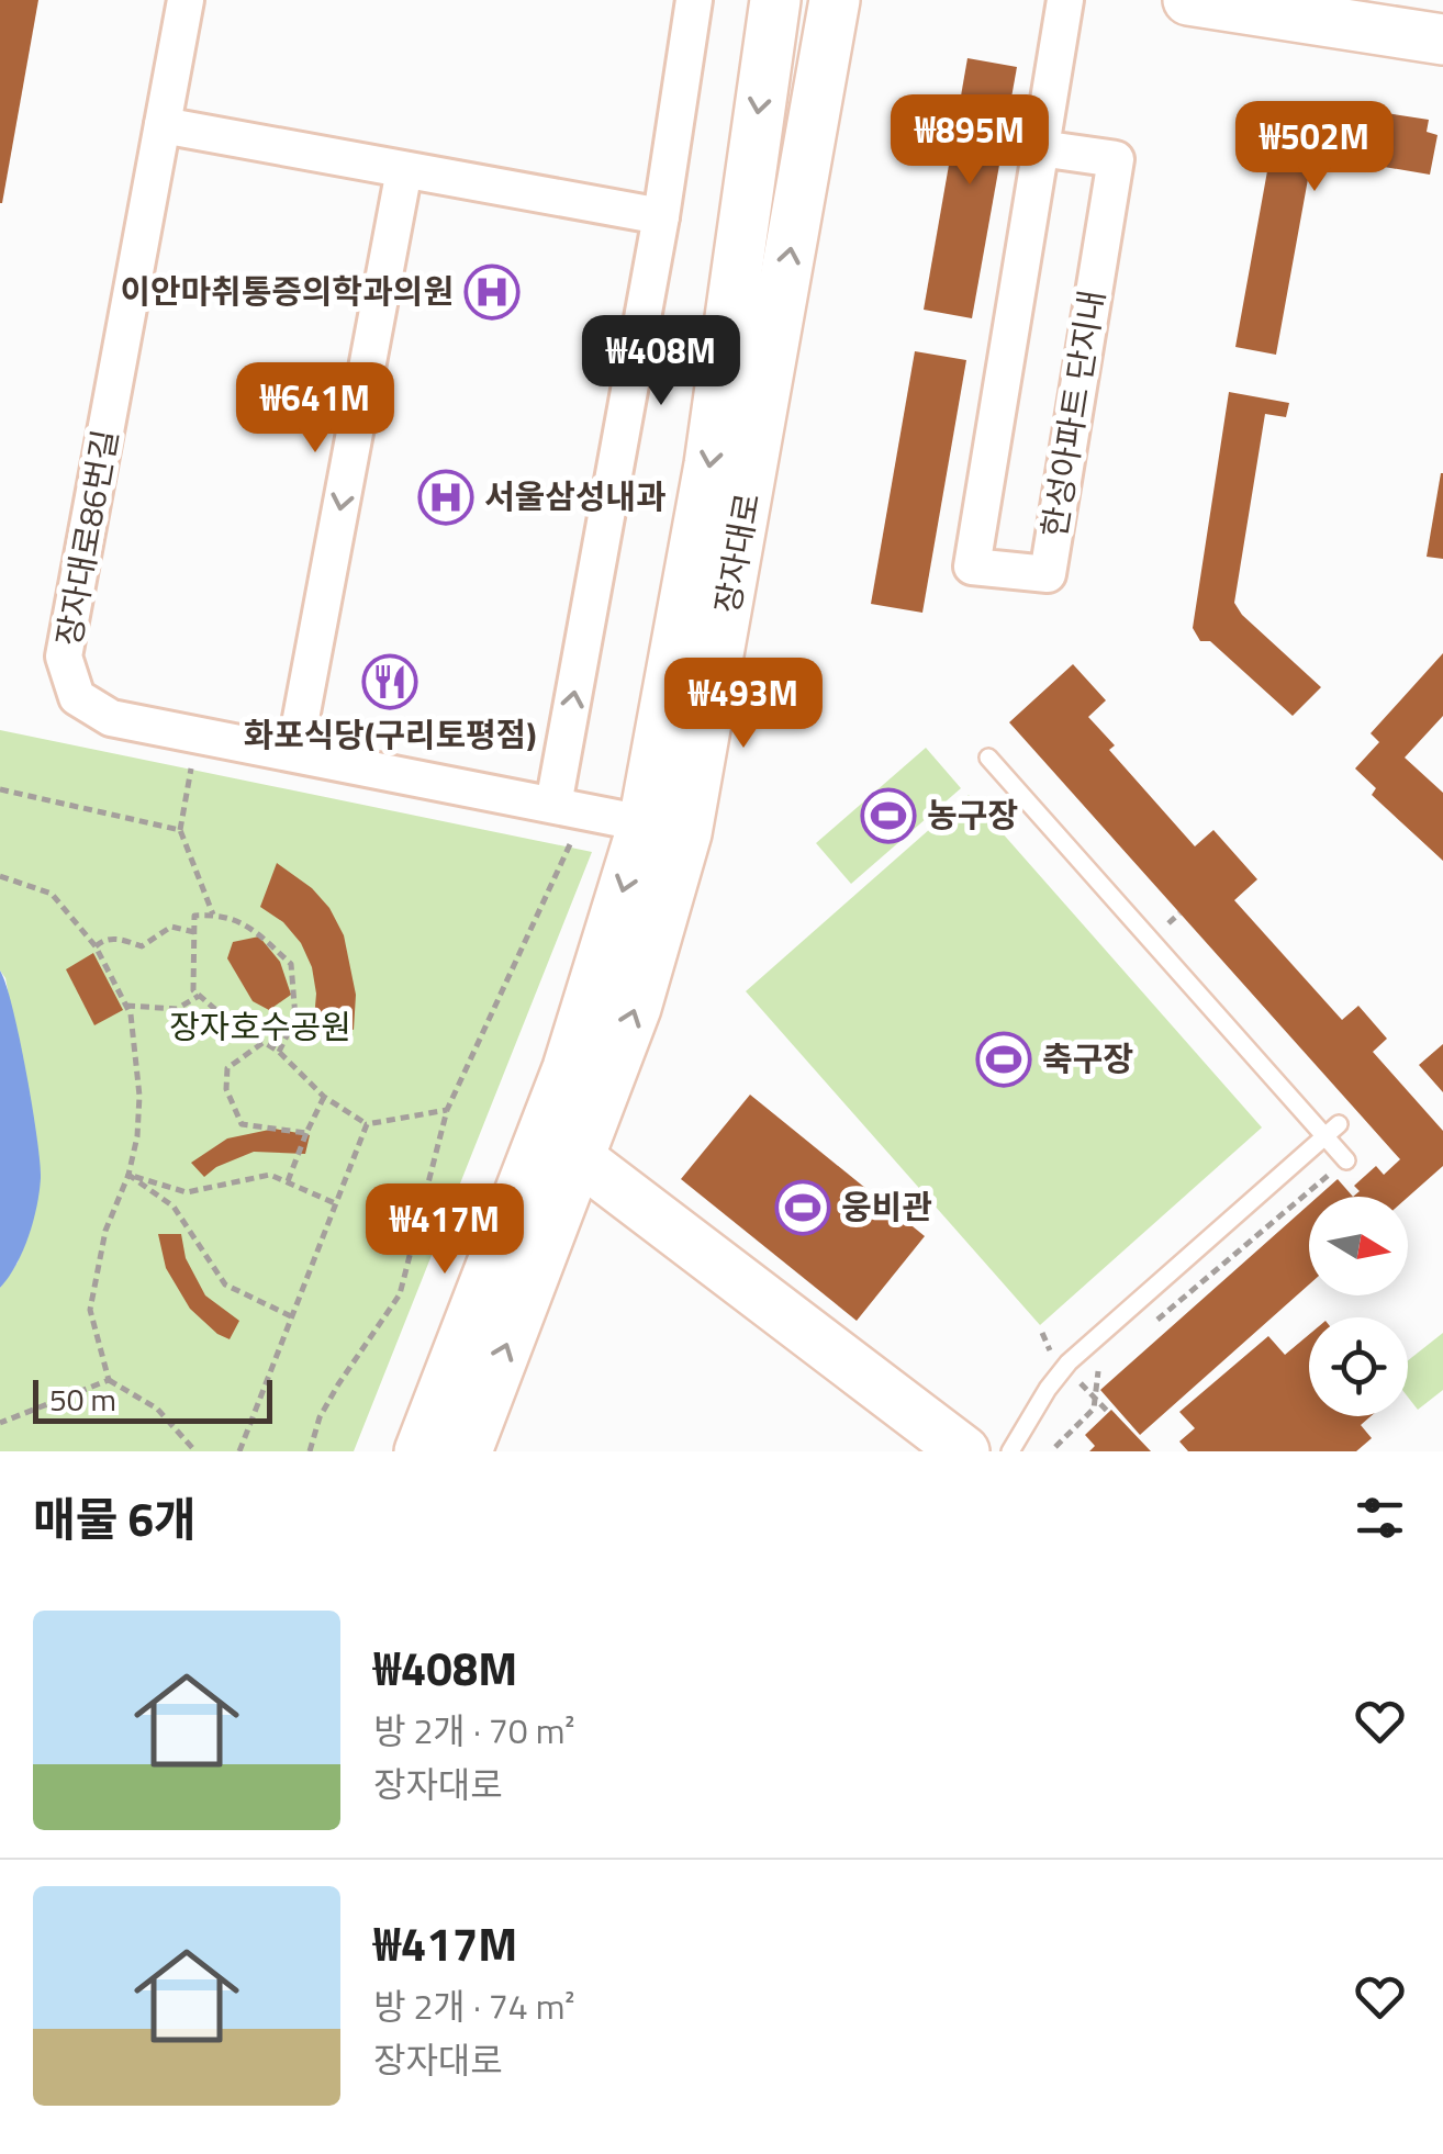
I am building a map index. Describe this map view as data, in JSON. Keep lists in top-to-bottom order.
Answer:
{
  "streets": {
    "street": ["한성아파트 단지내", "장자대로86번길", "장자대로"]
  },
  "crossings": [
    ["장자대로86번길", "장자대로"]
  ],
  "parks": ["장자호수공원"],
  "places": {
    "hospital": ["이안마취통증의학과의원", "서울삼성내과"],
    "restaurant": ["화포식당(구리토평점)"],
    "sports": ["농구장", "축구장", "웅비관"]
  },
  "scale_bar": "50 m",
  "north": "right",
  "page": {
    "price": [
      "₩895M",
      "₩502M",
      "₩408M",
      "₩641M",
      "₩493M",
      "₩417M"
    ],
    "scale": "50 m",
    "heading": "매물 6개",
    "list": [
      {
        "name": "₩408M",
        "note": "방 2개 · 70 m² · 장자대로"
      },
      {
        "name": "₩417M",
        "note": "방 2개 · 74 m² · 장자대로"
      }
    ]
  }
}
